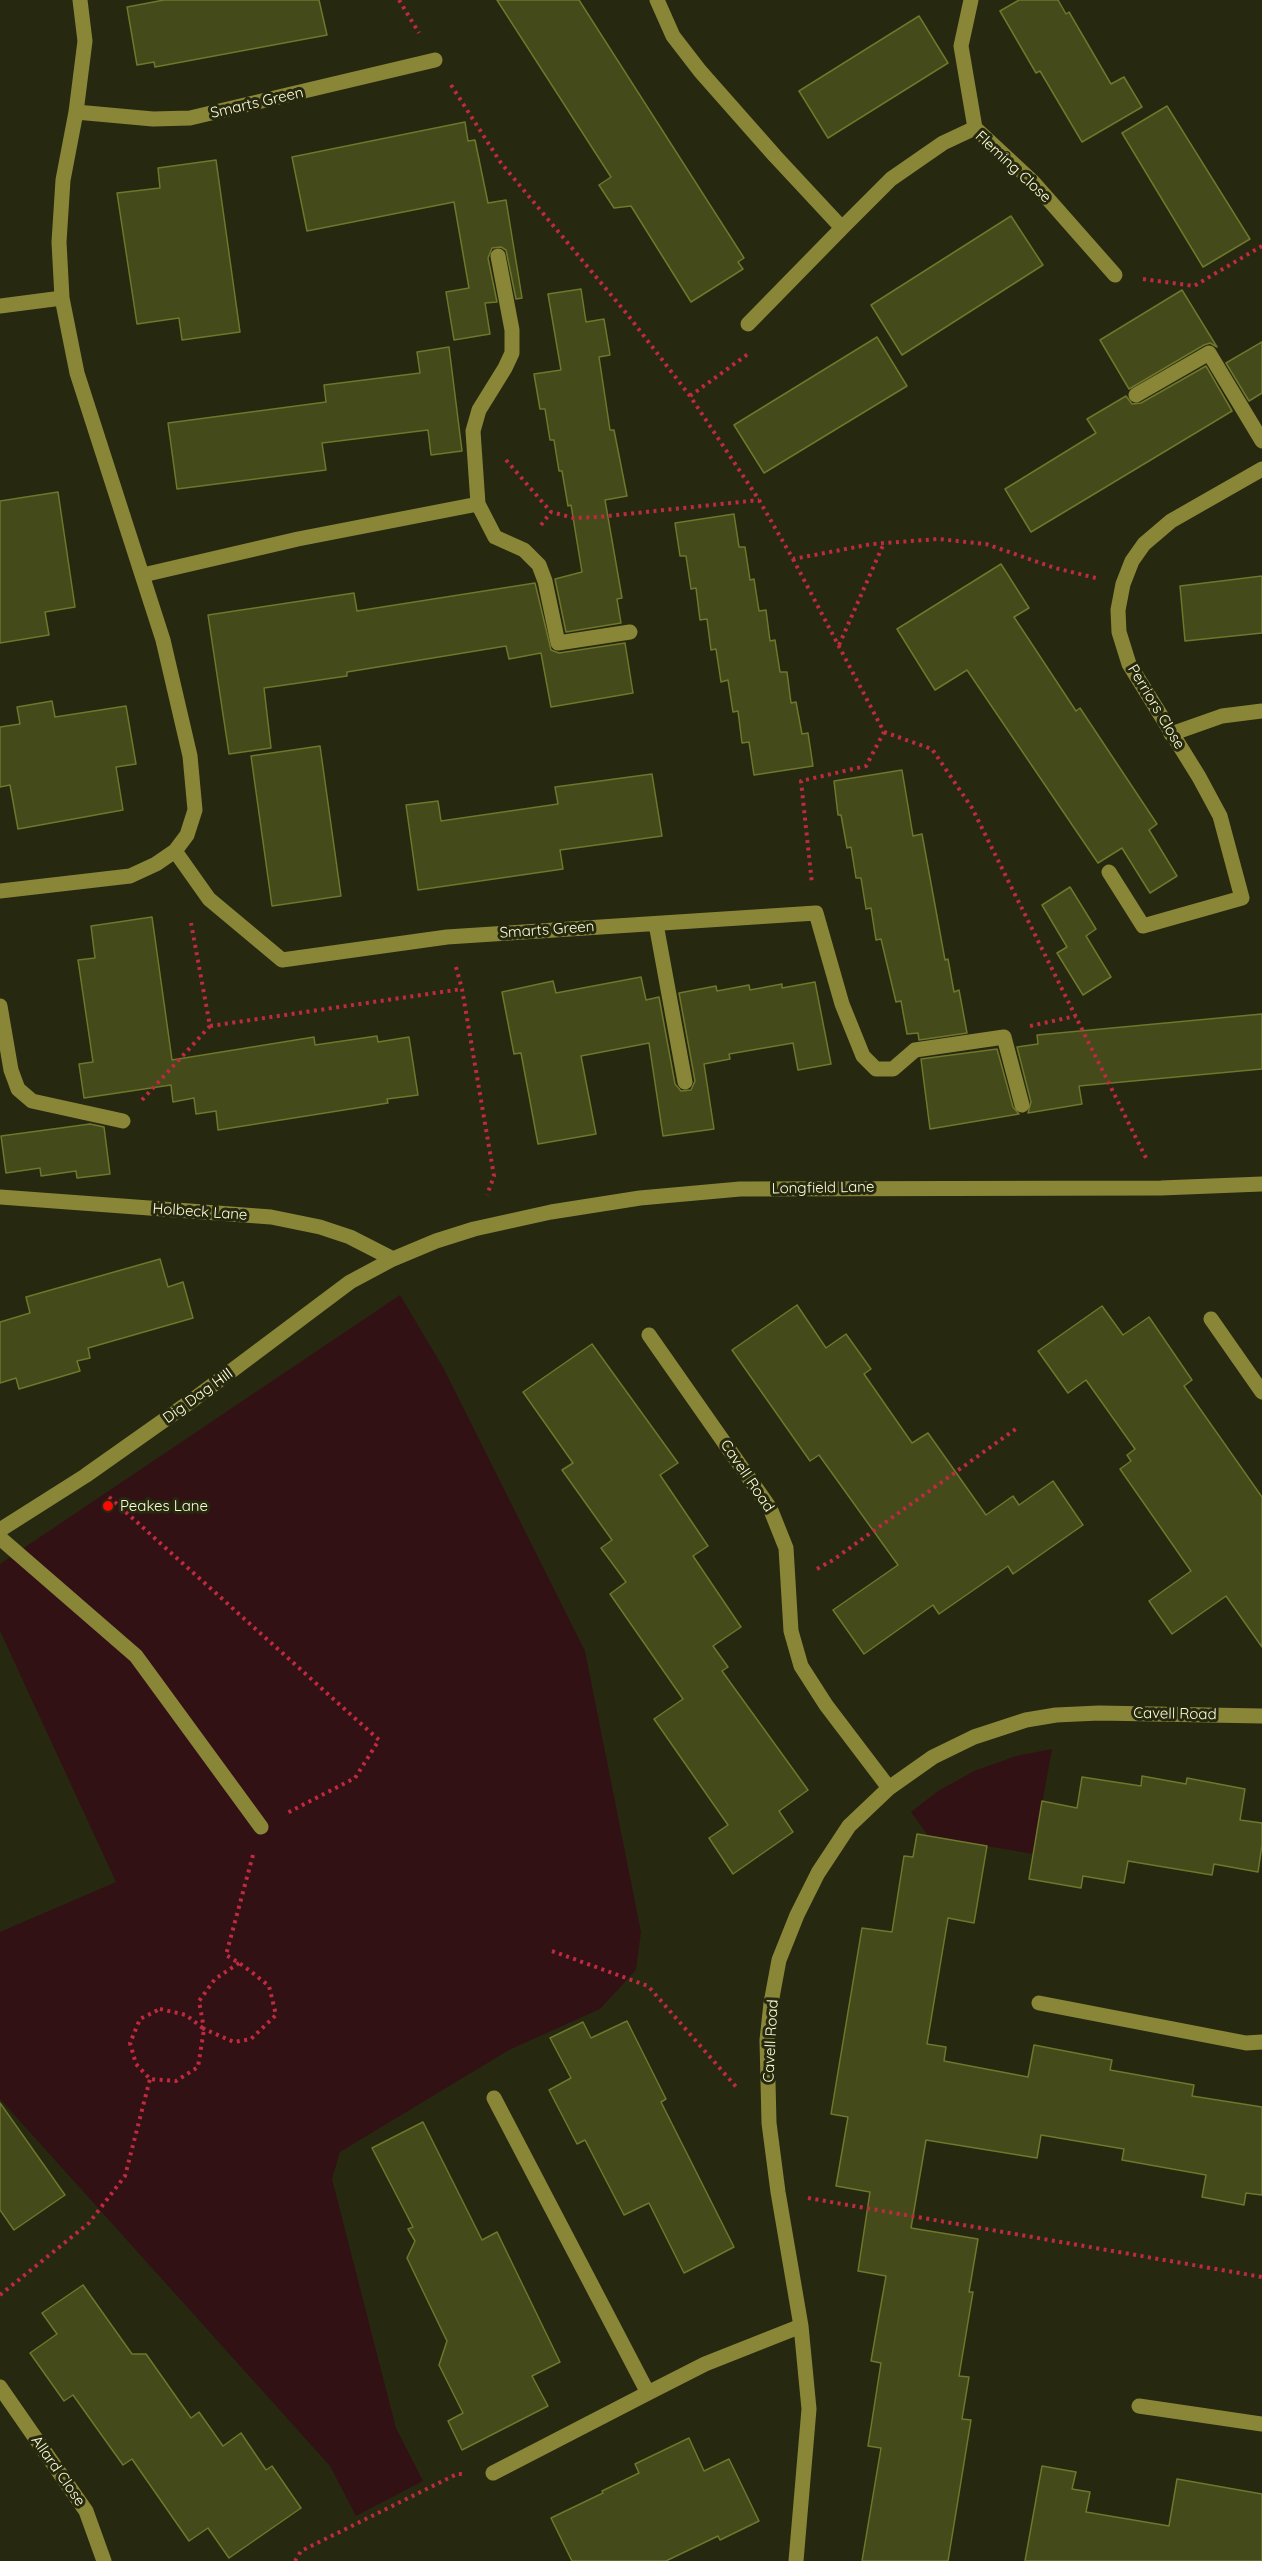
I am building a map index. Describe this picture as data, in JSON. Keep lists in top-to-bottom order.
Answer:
{
  "streets": {
    "street": [
      "Smarts Green",
      "Fleming Close",
      "Perriors Close",
      "Longfield Lane",
      "Holbeck Lane",
      "Dig Dag Hill",
      "Cavell Road",
      "Allard Close"
    ]
  },
  "crossings": [
    ["Longfield Lane", "Holbeck Lane"],
    ["Longfield Lane", "Dig Dag Hill"],
    ["Holbeck Lane", "Dig Dag Hill"]
  ],
  "places": ["Peakes Lane"]
}
